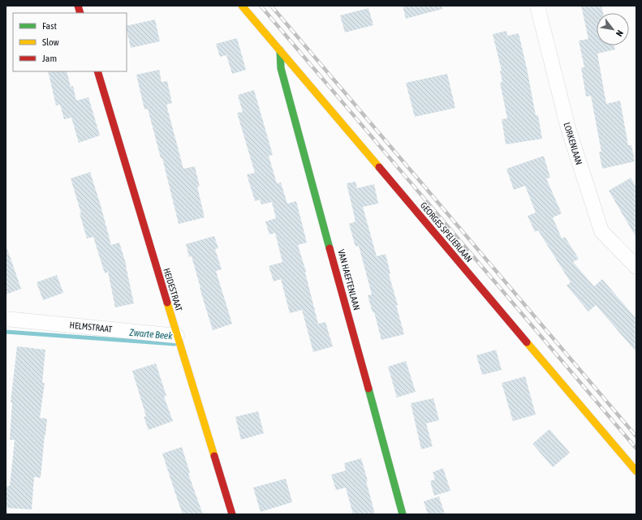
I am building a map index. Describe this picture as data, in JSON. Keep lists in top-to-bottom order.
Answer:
{
  "streets": {
    "street": [
      "LORKENLAAN",
      "GEORGES SPELIERLAAN",
      "VAN HAEFTENLAAN",
      "HEIDESTRAAT",
      "HELMSTRAAT"
    ]
  },
  "crossings": [
    ["GEORGES SPELIERLAAN", "VAN HAEFTENLAAN"],
    ["HEIDESTRAAT", "HELMSTRAAT"]
  ],
  "water": ["Zwarte Beek"],
  "legend": ["Fast", "Slow", "Jam"],
  "north": "bottom right"
}
